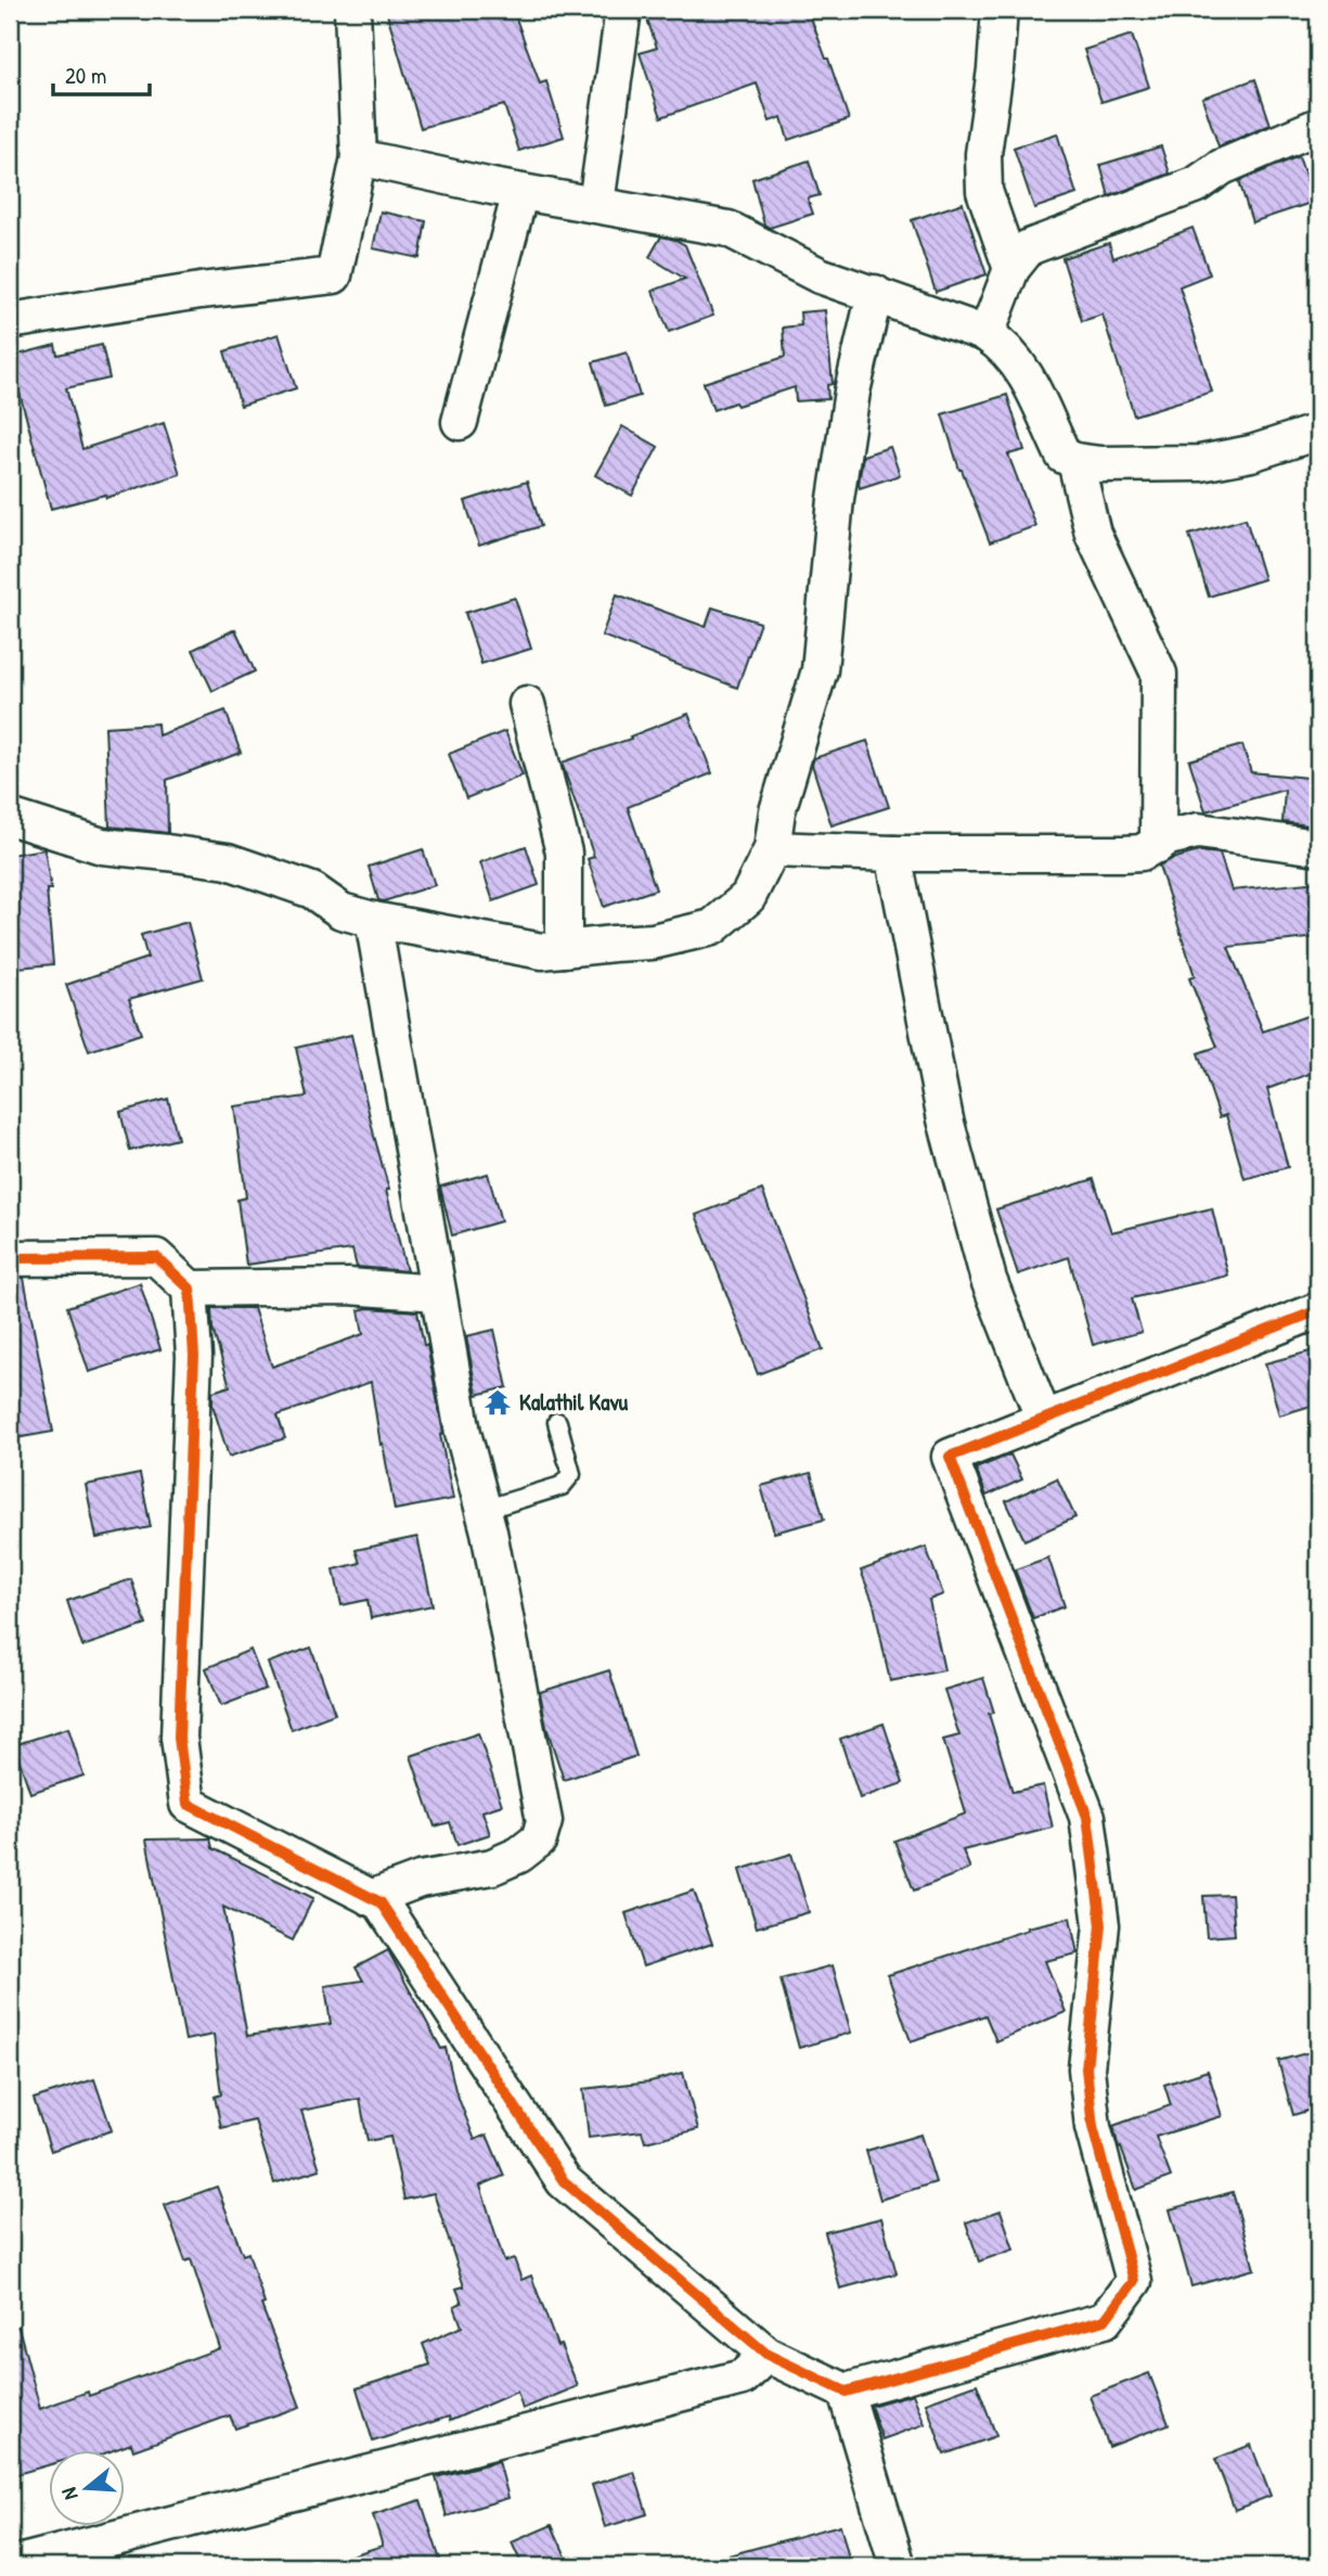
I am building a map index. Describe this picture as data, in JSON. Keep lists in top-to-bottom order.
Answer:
{
  "places": {
    "temple": ["Kalathil Kavu"]
  },
  "scale_bar": "20 m",
  "north": "left"
}
